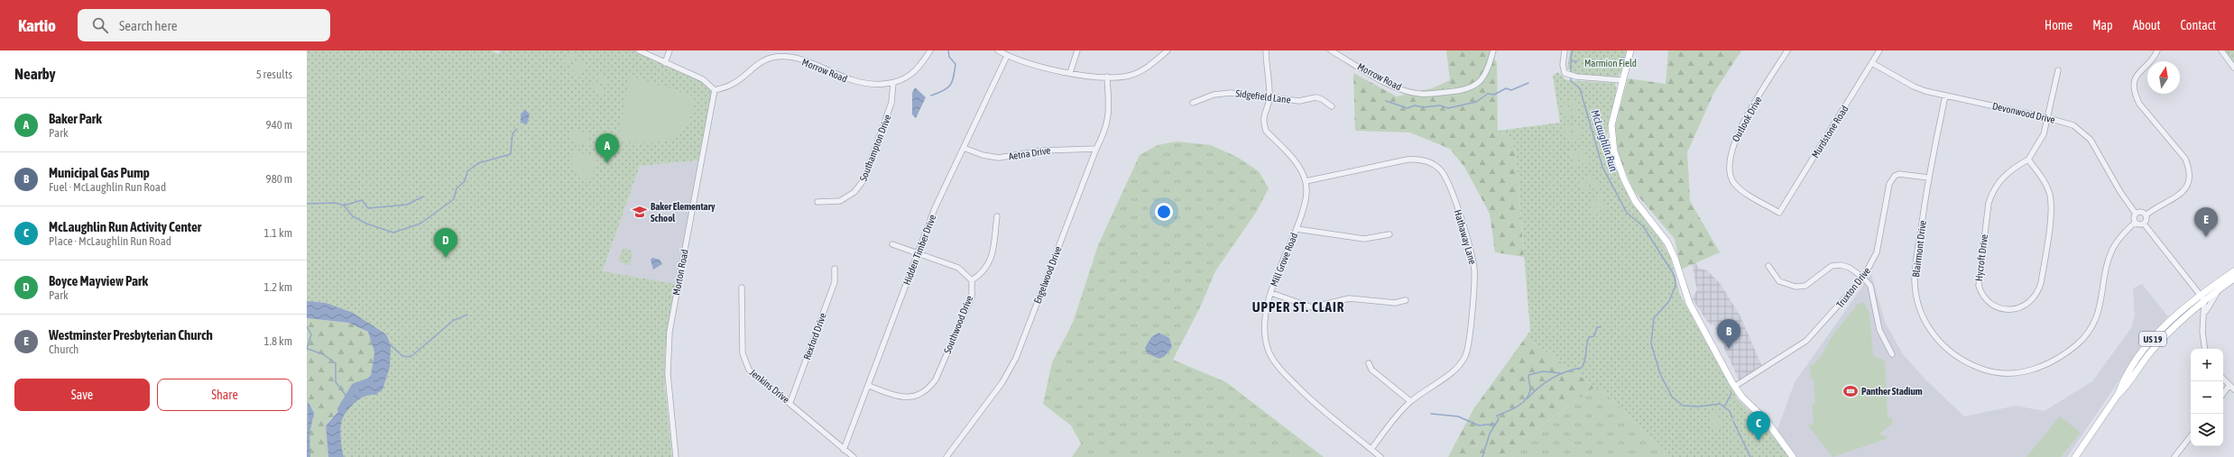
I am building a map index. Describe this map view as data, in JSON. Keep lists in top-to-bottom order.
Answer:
{
  "streets": {
    "main road": ["US 19"],
    "street": [
      "Morrow Road",
      "Sidgefield Lane",
      "Devonwood Drive",
      "Outlook Drive",
      "Murdstone Road",
      "Southampton Drive",
      "Aetna Drive",
      "Hathaway Lane",
      "Blairmont Drive",
      "Hidden Timber Drive",
      "Hycroft Drive",
      "Mill Grove Road",
      "Morton Road",
      "Engelwood Drive",
      "Truxton Drive",
      "Southwood Drive",
      "Rexford Drive",
      "Jenkins Drive"
    ]
  },
  "crossings": [
    ["Morrow Road", "Southampton Drive"],
    ["Morrow Road", "Morton Road"],
    ["Devonwood Drive", "Murdstone Road"],
    ["Devonwood Drive", "Blairmont Drive"],
    ["Devonwood Drive", "Hycroft Drive"],
    ["Outlook Drive", "Murdstone Road"],
    ["Aetna Drive", "Hidden Timber Drive"],
    ["Aetna Drive", "Engelwood Drive"],
    ["Hathaway Lane", "Mill Grove Road"],
    ["Blairmont Drive", "Truxton Drive"],
    ["Hidden Timber Drive", "Southwood Drive"],
    ["Hidden Timber Drive", "Jenkins Drive"],
    ["Rexford Drive", "Jenkins Drive"]
  ],
  "districts": ["UPPER ST. CLAIR"],
  "water": ["McLaughlin Run"],
  "parks": ["Marmion Field"],
  "places": {
    "school or university": ["Baker Elementary School"],
    "sports": ["Panther Stadium"]
  },
  "north": "top",
  "page": {
    "header": "Kartio",
    "search": "Search here",
    "nav": [
      "Home",
      "Map",
      "About",
      "Contact"
    ],
    "heading": ["Nearby", "5 results"],
    "list": [
      {
        "mark": "A",
        "name": "Baker Park",
        "note": "Park",
        "value": "940 m"
      },
      {
        "mark": "B",
        "name": "Municipal Gas Pump",
        "note": "Fuel · McLaughlin Run Road",
        "value": "980 m"
      },
      {
        "mark": "C",
        "name": "McLaughlin Run Activity Center",
        "note": "Place · McLaughlin Run Road",
        "value": "1.1 km"
      },
      {
        "mark": "D",
        "name": "Boyce Mayview Park",
        "note": "Park",
        "value": "1.2 km"
      },
      {
        "mark": "E",
        "name": "Westminster Presbyterian Church",
        "note": "Church",
        "value": "1.8 km"
      }
    ],
    "pins": [
      "A",
      "E",
      "D",
      "B",
      "C"
    ],
    "map_buttons": ["+", "−"],
    "buttons": ["Save", "Share"]
  }
}
